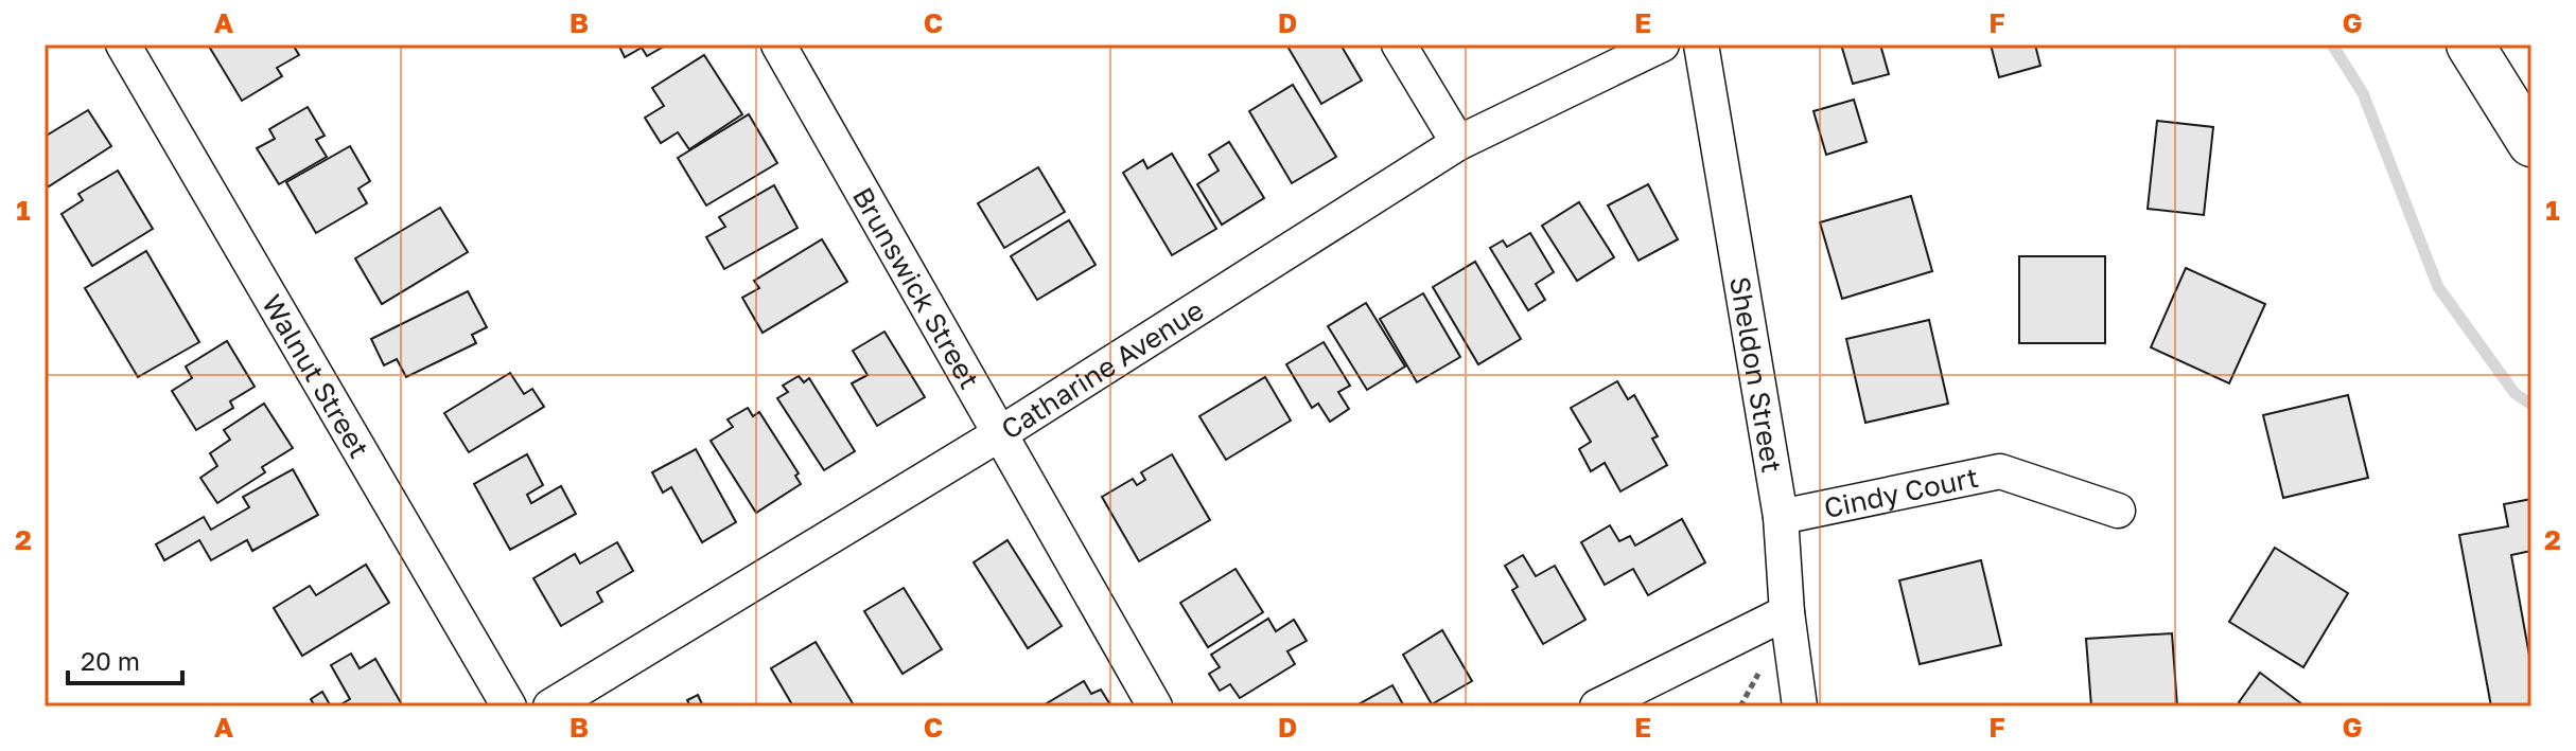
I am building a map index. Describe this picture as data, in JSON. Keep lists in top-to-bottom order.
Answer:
{
  "streets": {
    "street": [
      "Brunswick Street",
      "Catharine Avenue",
      "Walnut Street",
      "Sheldon Street",
      "Cindy Court"
    ]
  },
  "crossings": [
    ["Brunswick Street", "Catharine Avenue"],
    ["Sheldon Street", "Cindy Court"]
  ],
  "scale_bar": "20 m",
  "grid": {
    "columns": [
      "A",
      "B",
      "C",
      "D",
      "E",
      "F",
      "G"
    ],
    "rows": ["1", "2"]
  }
}
